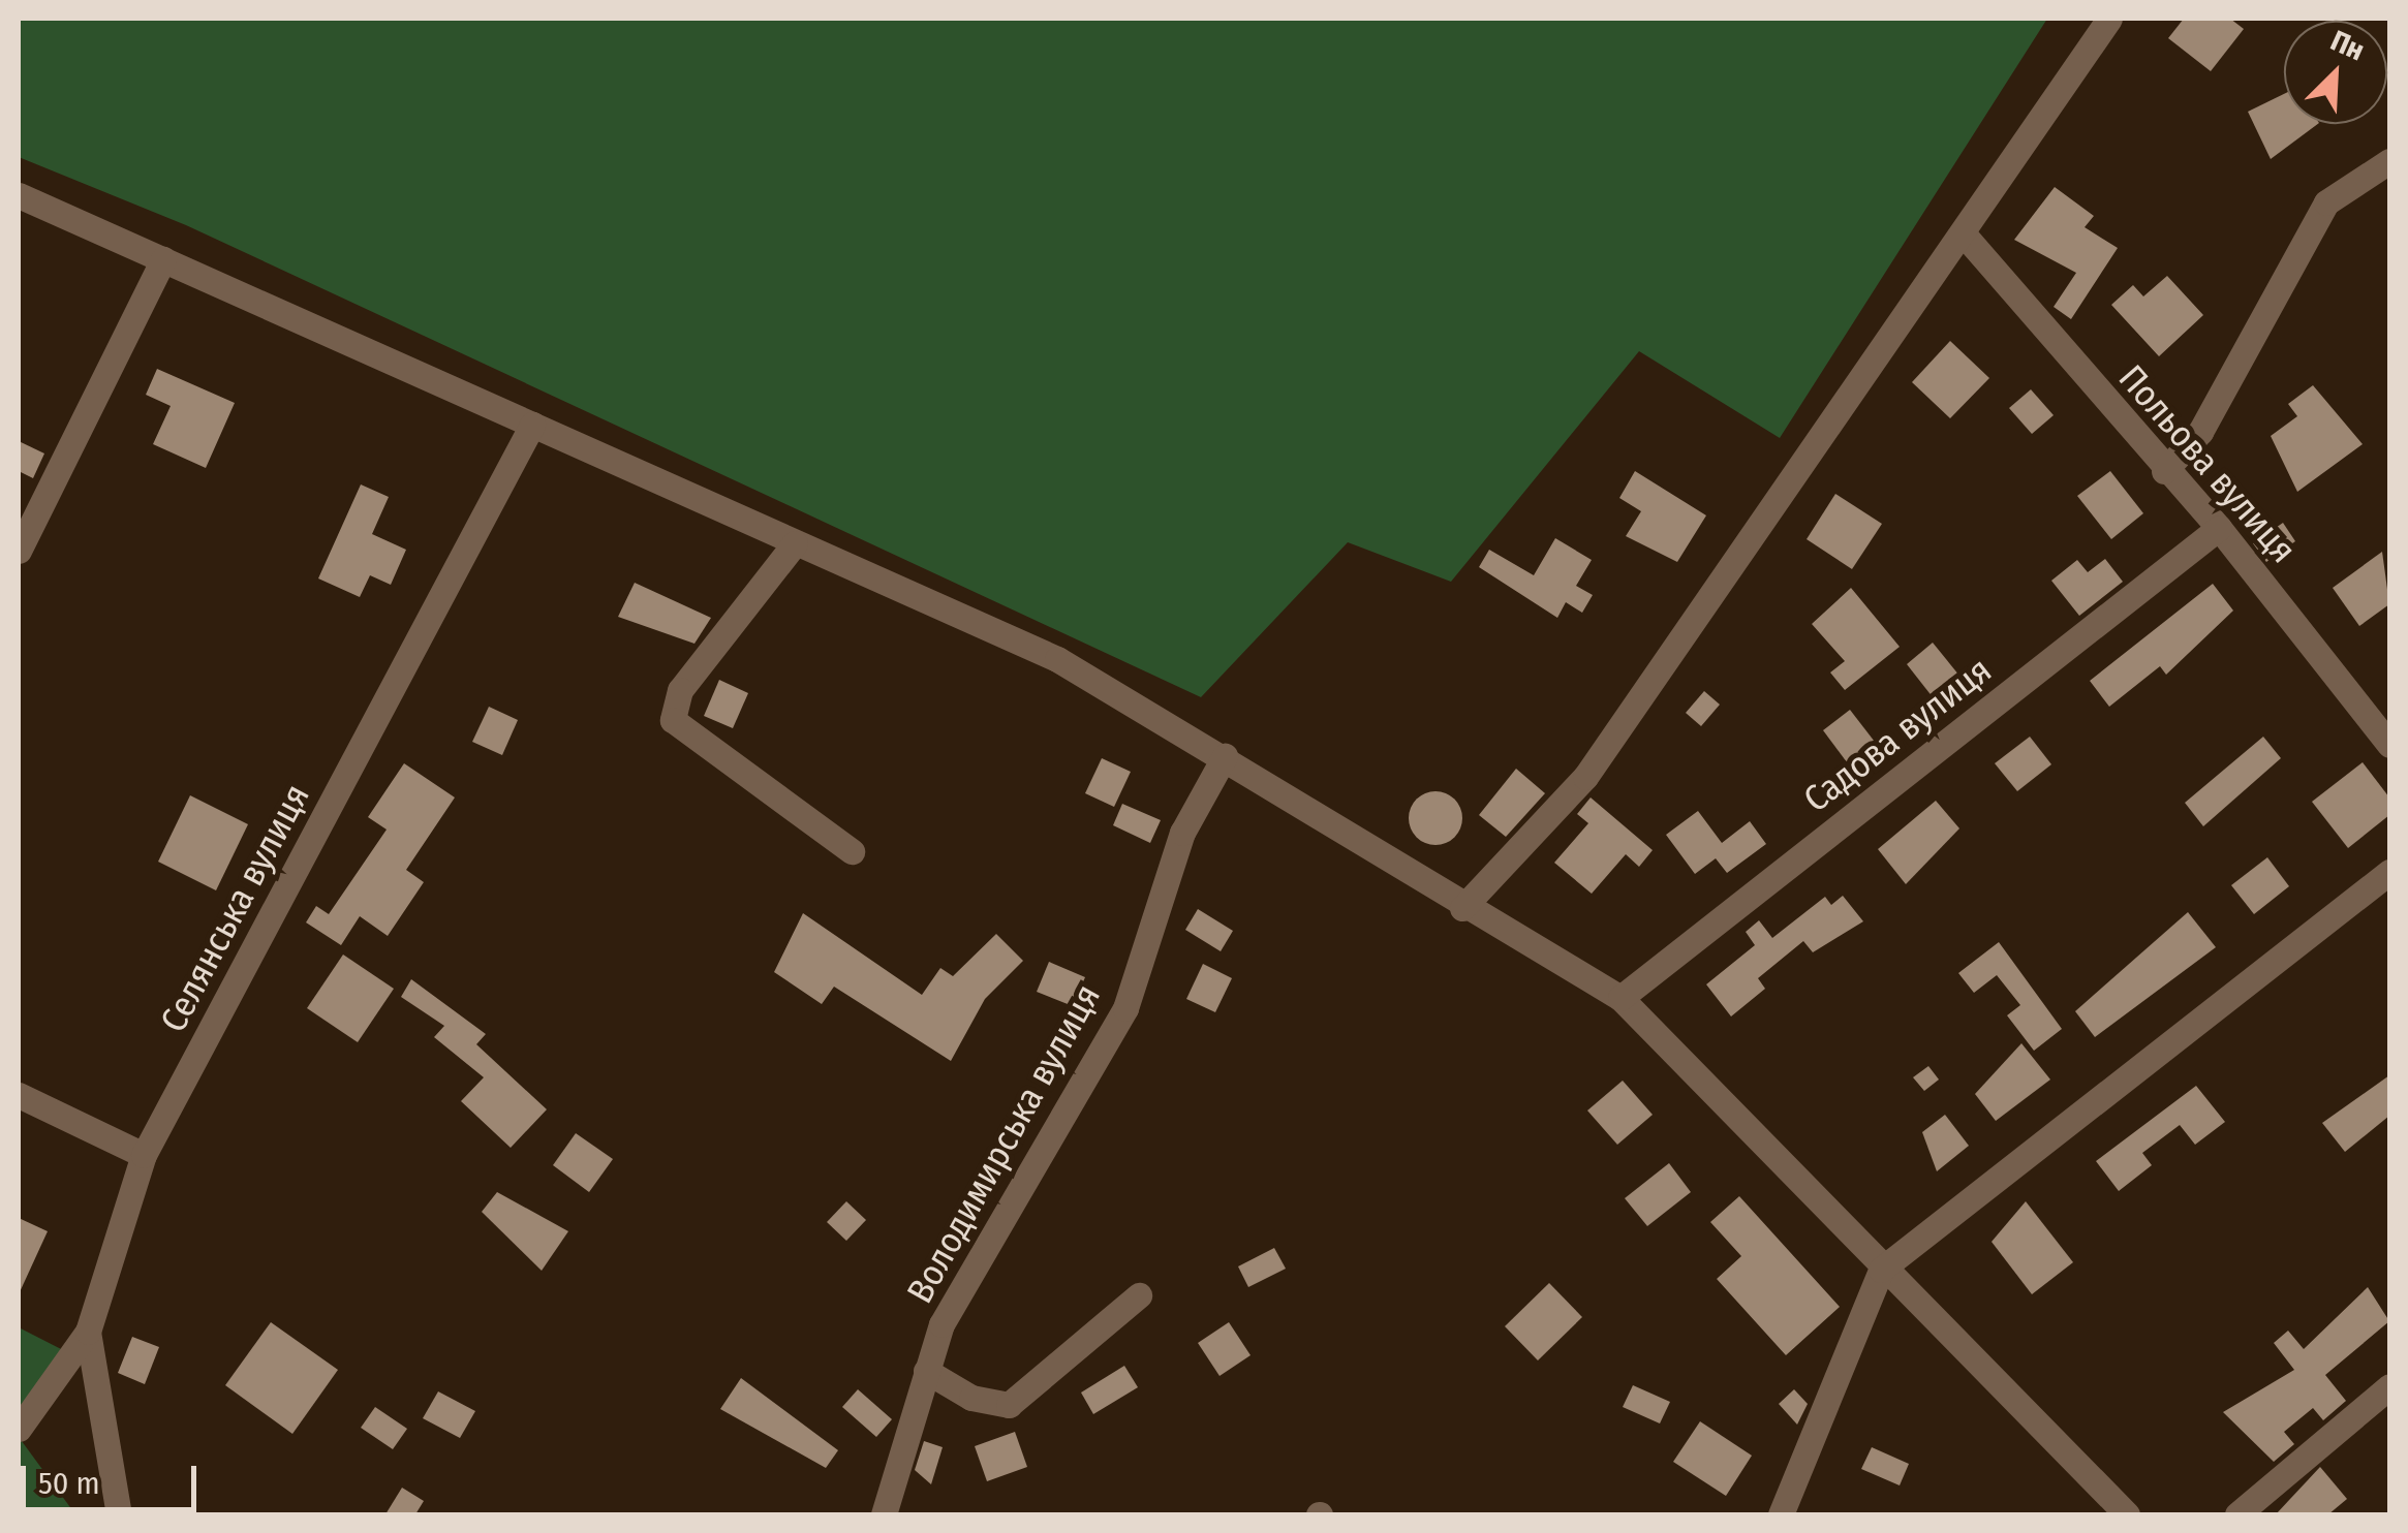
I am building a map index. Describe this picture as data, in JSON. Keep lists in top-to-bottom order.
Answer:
{
  "streets": {
    "street": [
      "Польова вулиця",
      "Садова вулиця",
      "Селянська вулиця",
      "Володимирська вулиця"
    ]
  },
  "crossings": [
    ["Польова вулиця", "Садова вулиця"]
  ],
  "scale_bar": "50 m",
  "north": "top right"
}
